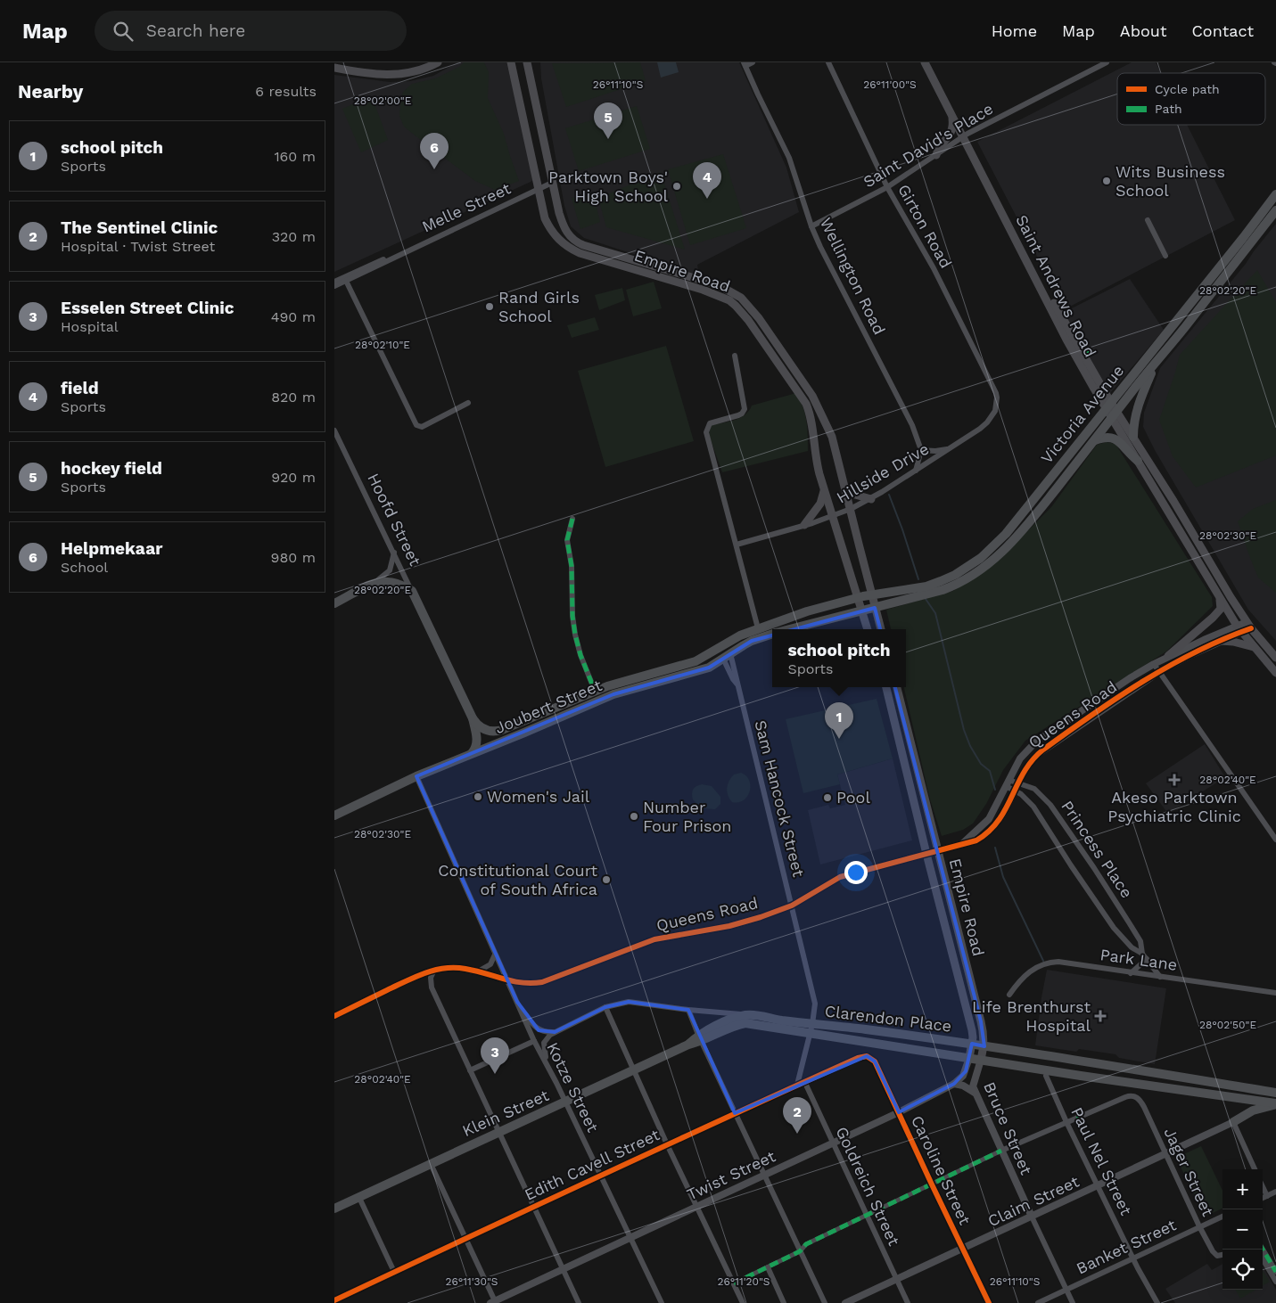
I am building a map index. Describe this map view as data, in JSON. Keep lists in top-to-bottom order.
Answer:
{
  "streets": {
    "main road": [
      "Empire Road",
      "Saint Andrews Road",
      "Victoria Avenue",
      "Hoofd Street",
      "Joubert Street",
      "Clarendon Place",
      "Klein Street"
    ],
    "street": [
      "Saint David's Place",
      "Melle Street",
      "Girton Road",
      "Wellington Road",
      "Hillside Drive",
      "Queens Road",
      "Sam Hancock Street",
      "Princess Place",
      "Park Lane",
      "Kotze Street",
      "Bruce Street",
      "Paul Nel Street",
      "Edith Cavell Street",
      "Caroline Street",
      "Jager Street",
      "Twist Street",
      "Goldreich Street",
      "Claim Street",
      "Banket Street"
    ]
  },
  "crossings": [
    ["Saint David's Place", "Girton Road"],
    ["Saint David's Place", "Wellington Road"],
    ["Saint David's Place", "Saint Andrews Road"],
    ["Melle Street", "Empire Road"],
    ["Girton Road", "Hillside Drive"],
    ["Empire Road", "Victoria Avenue"],
    ["Empire Road", "Hillside Drive"],
    ["Empire Road", "Joubert Street"],
    ["Empire Road", "Queens Road"],
    ["Empire Road", "Clarendon Place"],
    ["Empire Road", "Bruce Street"],
    ["Saint Andrews Road", "Victoria Avenue"],
    ["Saint Andrews Road", "Queens Road"],
    ["Victoria Avenue", "Joubert Street"],
    ["Hoofd Street", "Joubert Street"],
    ["Joubert Street", "Sam Hancock Street"],
    ["Joubert Street", "Kotze Street"],
    ["Queens Road", "Sam Hancock Street"],
    ["Queens Road", "Princess Place"],
    ["Queens Road", "Kotze Street"],
    ["Sam Hancock Street", "Clarendon Place"],
    ["Princess Place", "Park Lane"],
    ["Clarendon Place", "Klein Street"],
    ["Clarendon Place", "Bruce Street"],
    ["Kotze Street", "Klein Street"],
    ["Kotze Street", "Edith Cavell Street"],
    ["Kotze Street", "Twist Street"],
    ["Bruce Street", "Claim Street"],
    ["Bruce Street", "Banket Street"],
    ["Paul Nel Street", "Claim Street"],
    ["Paul Nel Street", "Banket Street"],
    ["Edith Cavell Street", "Caroline Street"],
    ["Edith Cavell Street", "Goldreich Street"],
    ["Caroline Street", "Twist Street"],
    ["Caroline Street", "Claim Street"],
    ["Jager Street", "Claim Street"],
    ["Jager Street", "Banket Street"],
    ["Twist Street", "Goldreich Street"],
    ["Goldreich Street", "Claim Street"]
  ],
  "places": {
    "other": [
      "Wits Business School",
      "Parktown Boys' High School",
      "Rand Girls School",
      "Women's Jail",
      "Pool",
      "Number Four Prison",
      "Constitutional Court of South Africa"
    ],
    "health": ["Akeso Parktown Psychiatric Clinic", "Life Brenthurst Hospital"]
  },
  "legend": ["Cycle path", "Path"],
  "page": {
    "header": "Map",
    "search": "Search here",
    "nav": [
      "Home",
      "Map",
      "About",
      "Contact"
    ],
    "heading": ["Nearby", "6 results"],
    "pins": [
      "5",
      "6",
      "4",
      "1",
      "3",
      "2"
    ],
    "list": [
      {
        "mark": "1",
        "name": "school pitch",
        "note": "Sports",
        "value": "160 m"
      },
      {
        "mark": "2",
        "name": "The Sentinel Clinic",
        "note": "Hospital · Twist Street",
        "value": "320 m"
      },
      {
        "mark": "3",
        "name": "Esselen Street Clinic",
        "note": "Hospital",
        "value": "490 m"
      },
      {
        "mark": "4",
        "name": "field",
        "note": "Sports",
        "value": "820 m"
      },
      {
        "mark": "5",
        "name": "hockey field",
        "note": "Sports",
        "value": "920 m"
      },
      {
        "mark": "6",
        "name": "Helpmekaar",
        "note": "School",
        "value": "980 m"
      }
    ],
    "popup": ["school pitch", "Sports"],
    "map_buttons": ["+", "−"]
  },
  "coordinates": [
    "26°11'10\"S",
    "26°11'00\"S",
    "28°02'00\"E",
    "28°02'20\"E",
    "28°02'10\"E",
    "28°02'30\"E",
    "28°02'40\"E",
    "28°02'50\"E",
    "26°11'30\"S",
    "26°11'20\"S"
  ]
}
